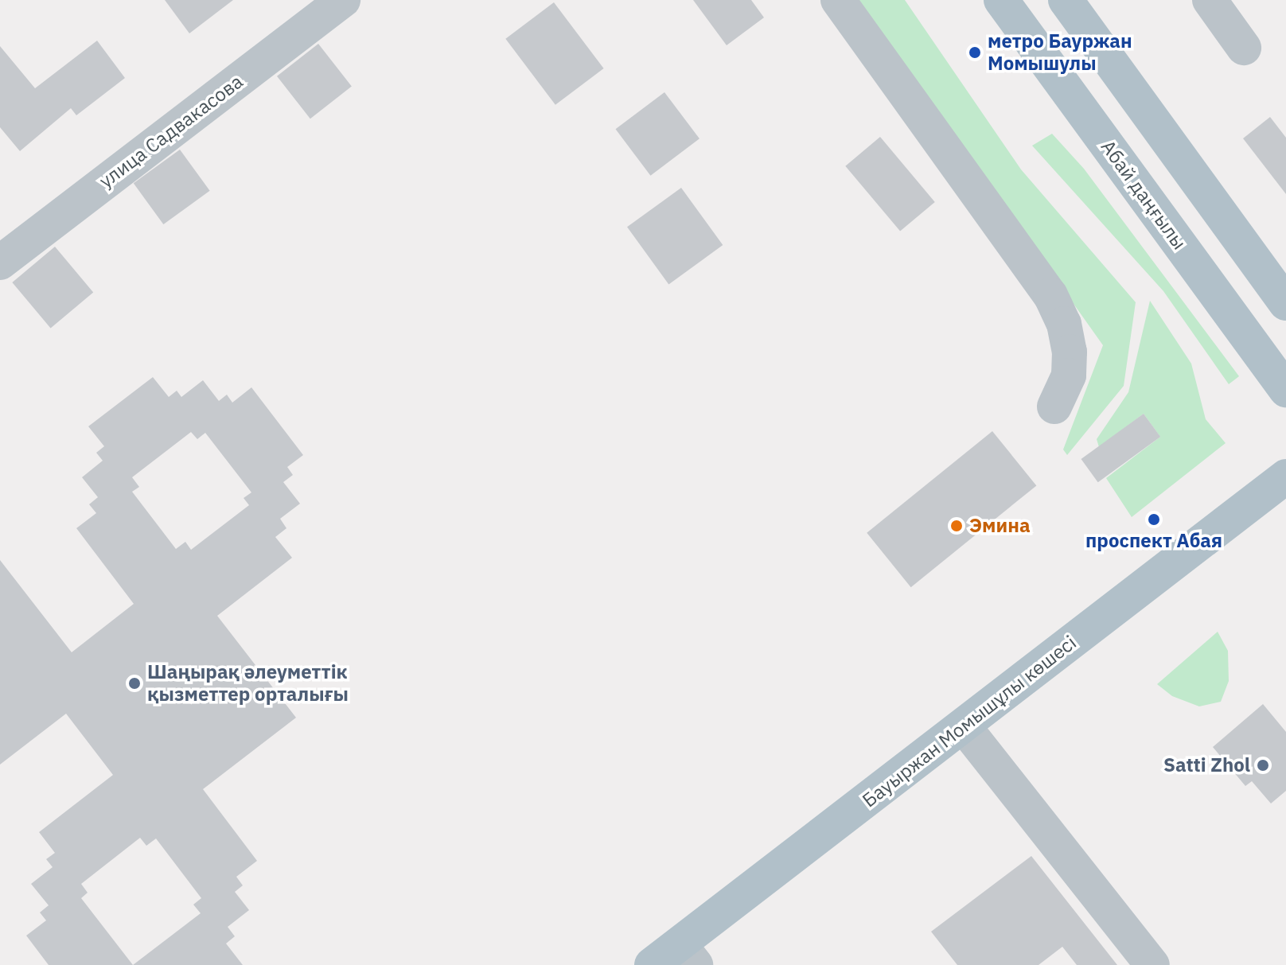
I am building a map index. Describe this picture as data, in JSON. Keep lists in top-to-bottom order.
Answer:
{
  "streets": {
    "main road": ["Абай даңғылы", "Бауыржан Момышұлы көшесі"],
    "street": ["улица Садвакасова"]
  },
  "places": [
    "метро Бауржан Момышулы",
    "проспект Абая",
    "Эмина",
    "Шаңырақ әлеуметтік қызметтер орталығы",
    "Satti Zhol"
  ]
}
